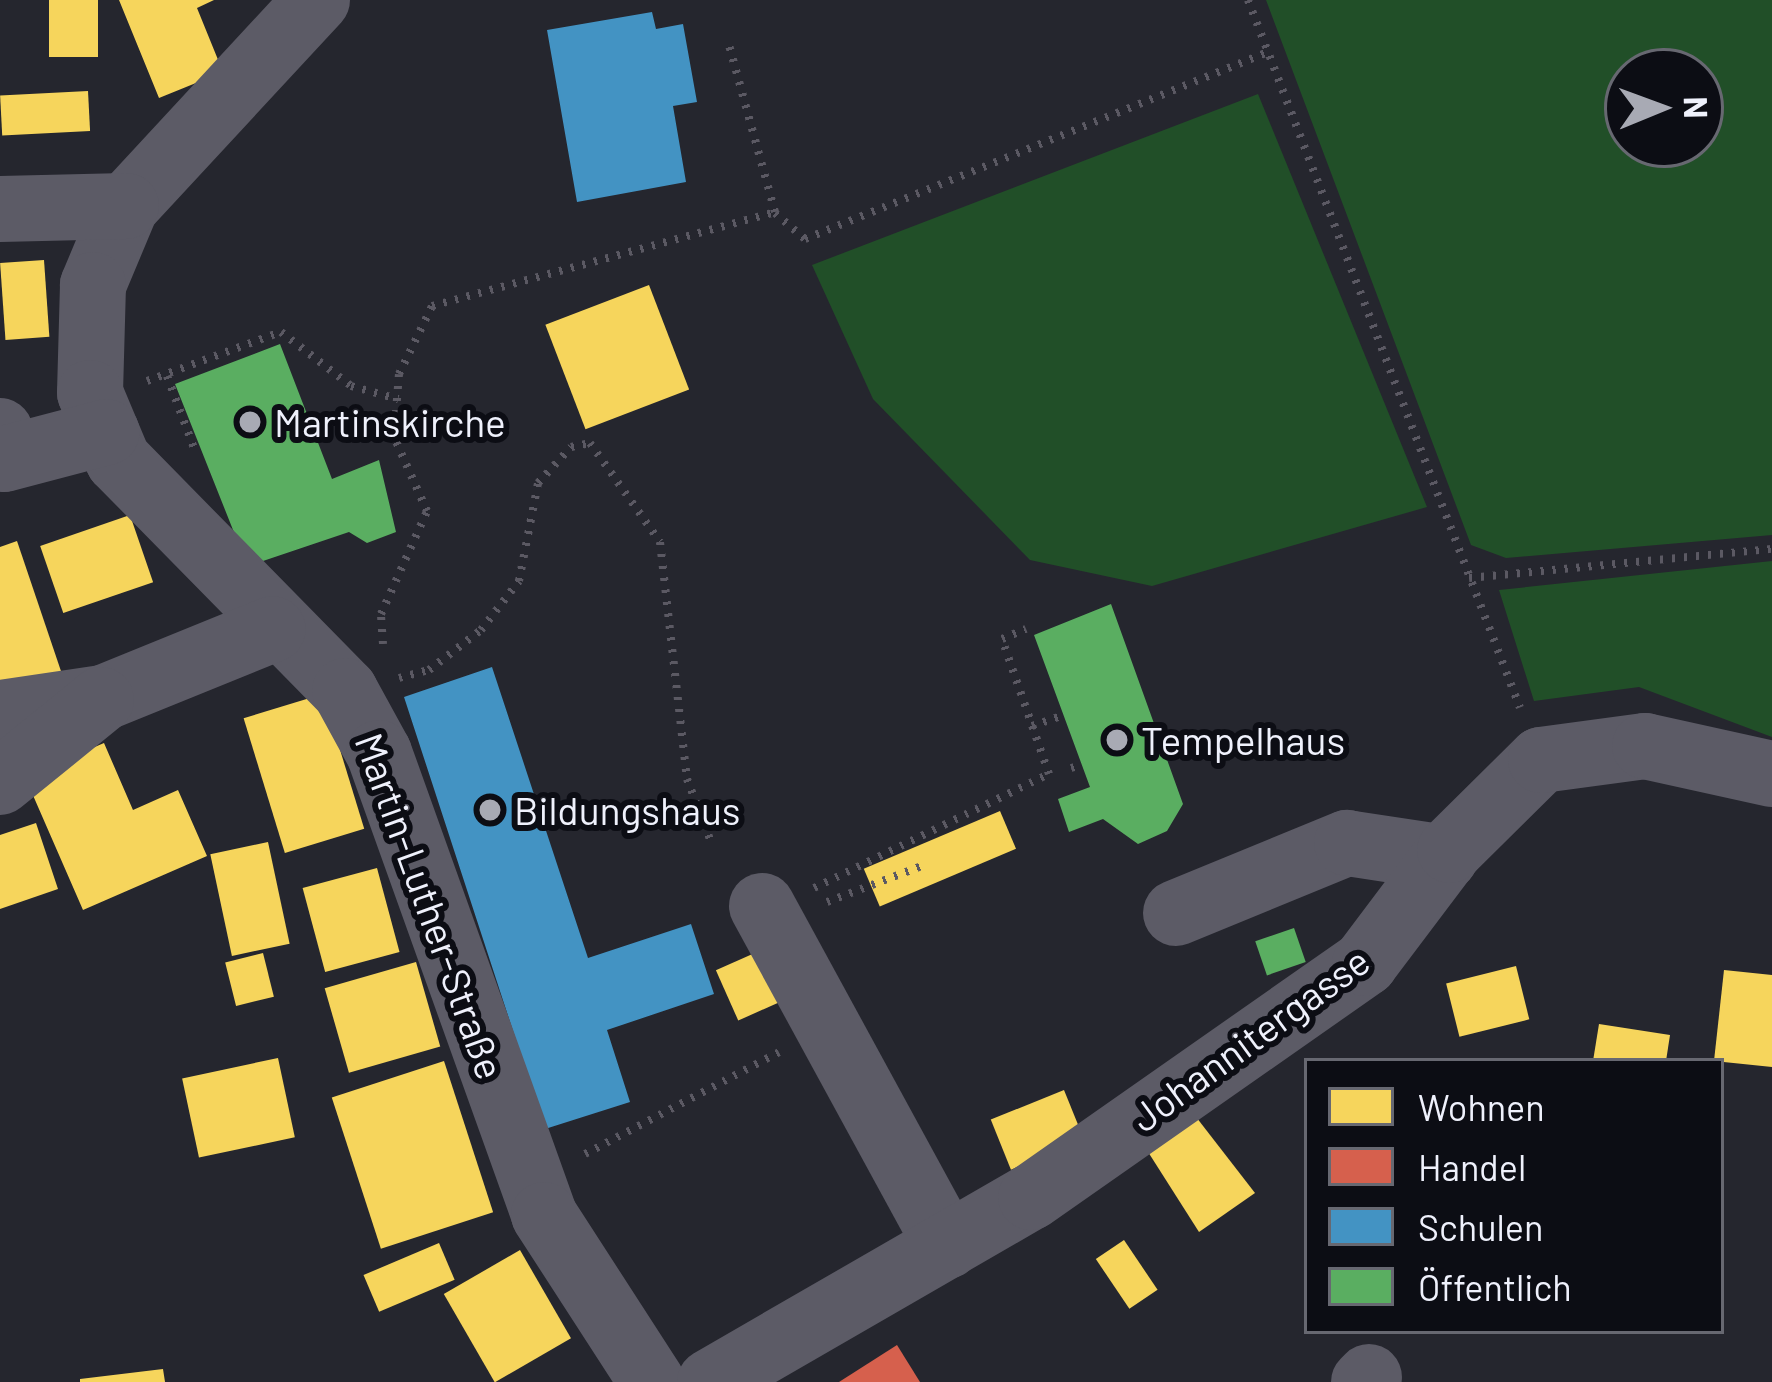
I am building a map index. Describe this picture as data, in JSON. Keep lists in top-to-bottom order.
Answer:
{
  "streets": {
    "street": ["Martin-Luther-Straße", "Johannitergasse"]
  },
  "places": ["Martinskirche", "Tempelhaus", "Bildungshaus"],
  "legend": [
    "Wohnen",
    "Handel",
    "Schulen",
    "Öffentlich"
  ],
  "north": "right"
}
